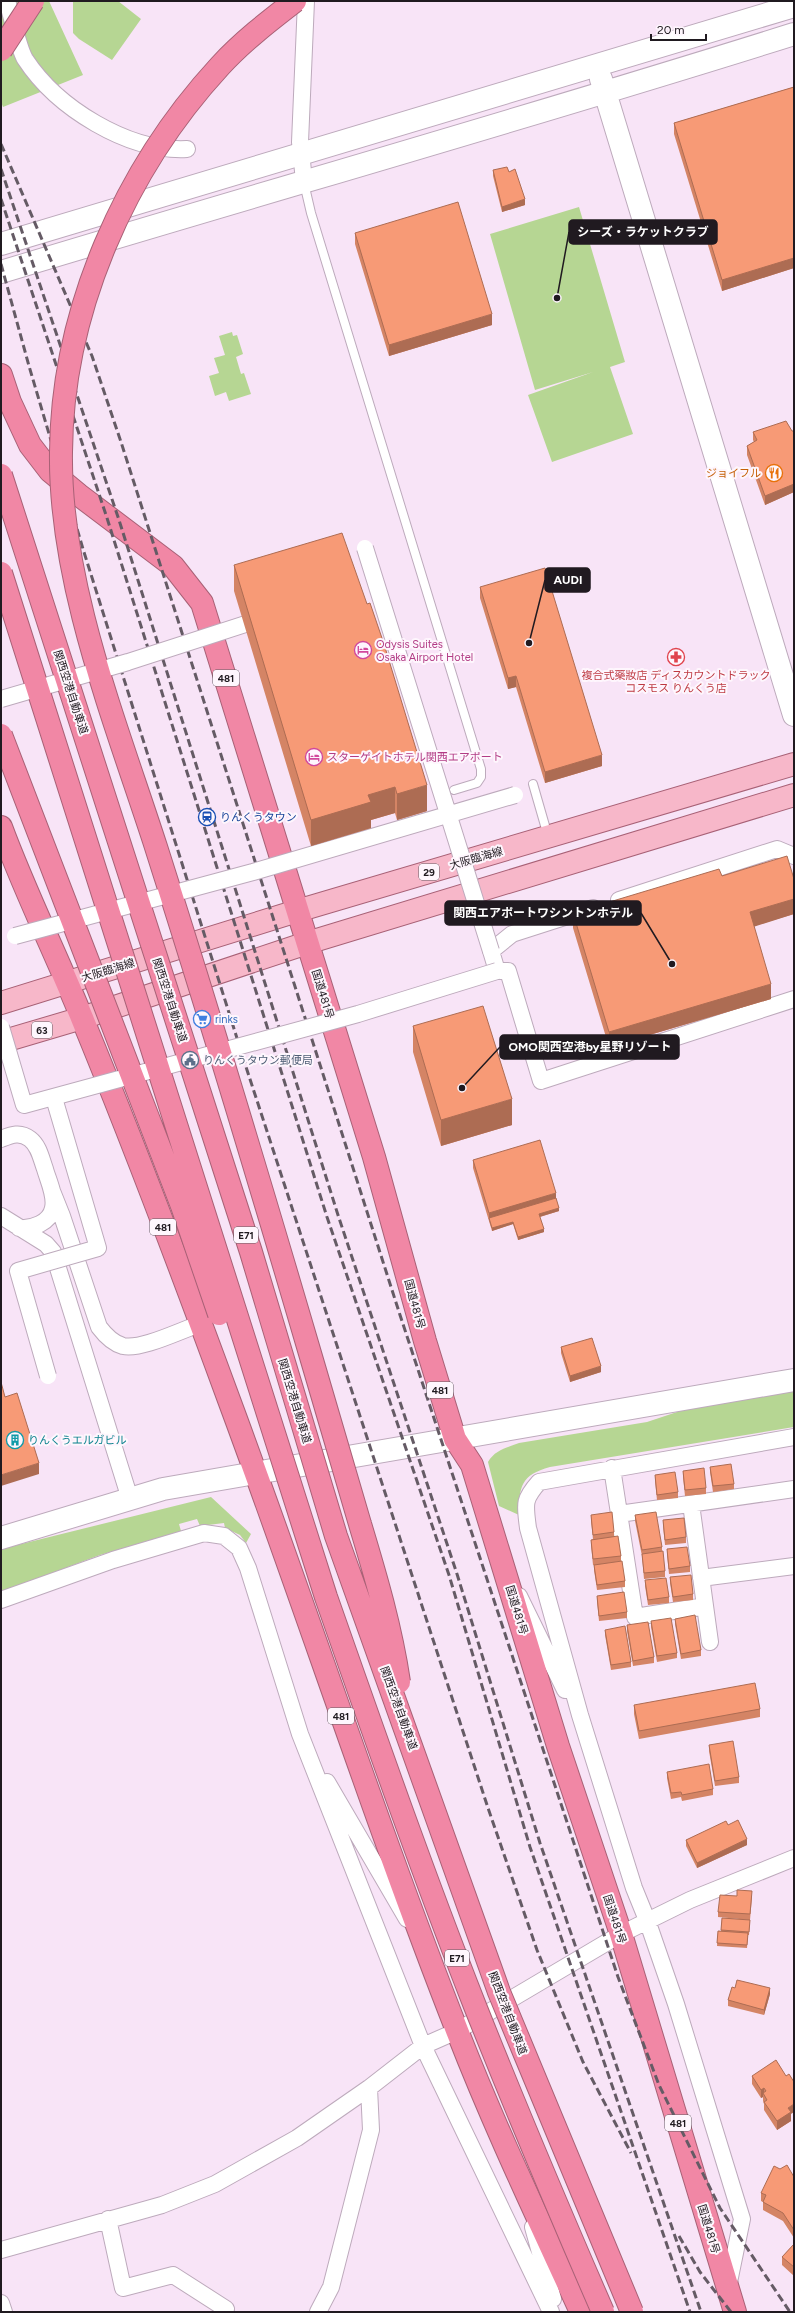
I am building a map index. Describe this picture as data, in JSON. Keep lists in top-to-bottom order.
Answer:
{
  "streets": {
    "highway": [
      "481",
      "関西空港自動車道",
      "国道481号",
      "E71"
    ],
    "main road": ["大阪臨海線", "29", "63"]
  },
  "crossings": [
    ["481", "大阪臨海線"],
    ["481", "国道481号"],
    ["481", "63"],
    ["大阪臨海線", "国道481号"]
  ],
  "places": {
    "other": [
      "シーズ・ラケットクラブ",
      "AUDI",
      "関西エアポートワシントンホテル",
      "OMO関西空港by星野リゾート"
    ],
    "restaurant": ["ジョイフル"],
    "hotel": ["Odysis Suites Osaka Airport Hotel", "スターゲイトホテル関西エアポート"],
    "pharmacy": ["複合式藥妝店 ディスカウントドラック コスモス りんくう店"],
    "station": ["りんくうタウン"],
    "supermarket": ["rinks"],
    "public building": ["りんくうタウン郵便局"],
    "building": ["りんくうエルガビル"]
  },
  "scale_bar": "20 m"
}
